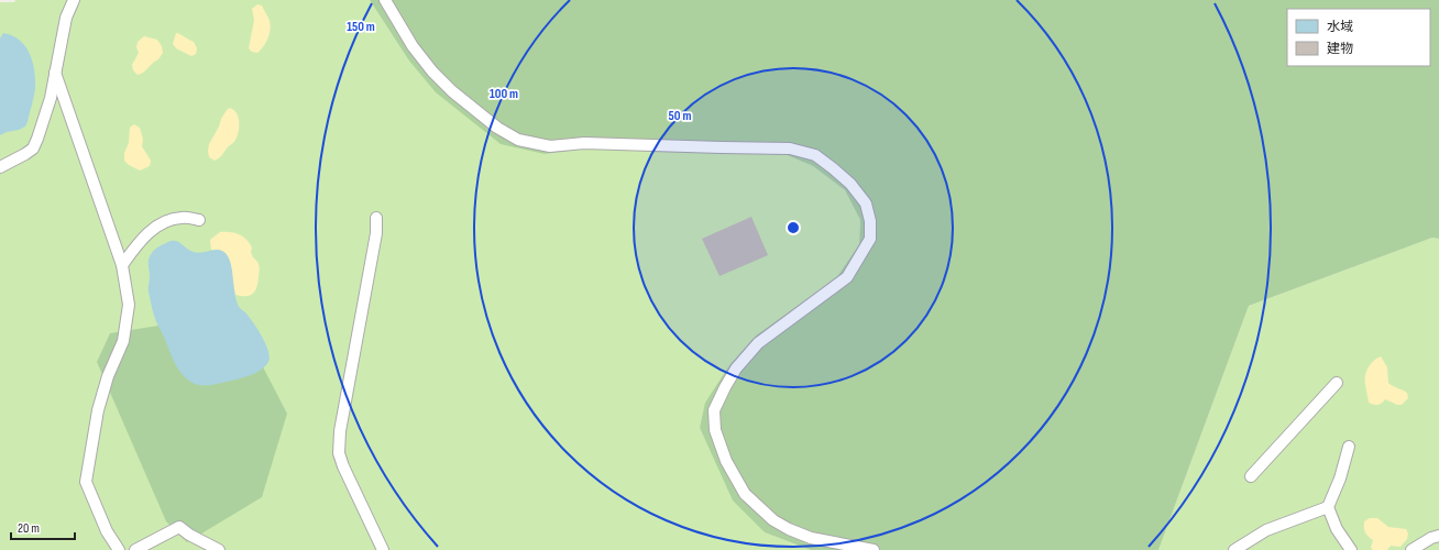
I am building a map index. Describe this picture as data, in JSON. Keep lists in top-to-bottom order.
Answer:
{
  "legend": ["水域", "建物"],
  "scale_bar": "20 m",
  "rings": ["150 m", "100 m", "50 m"]
}
